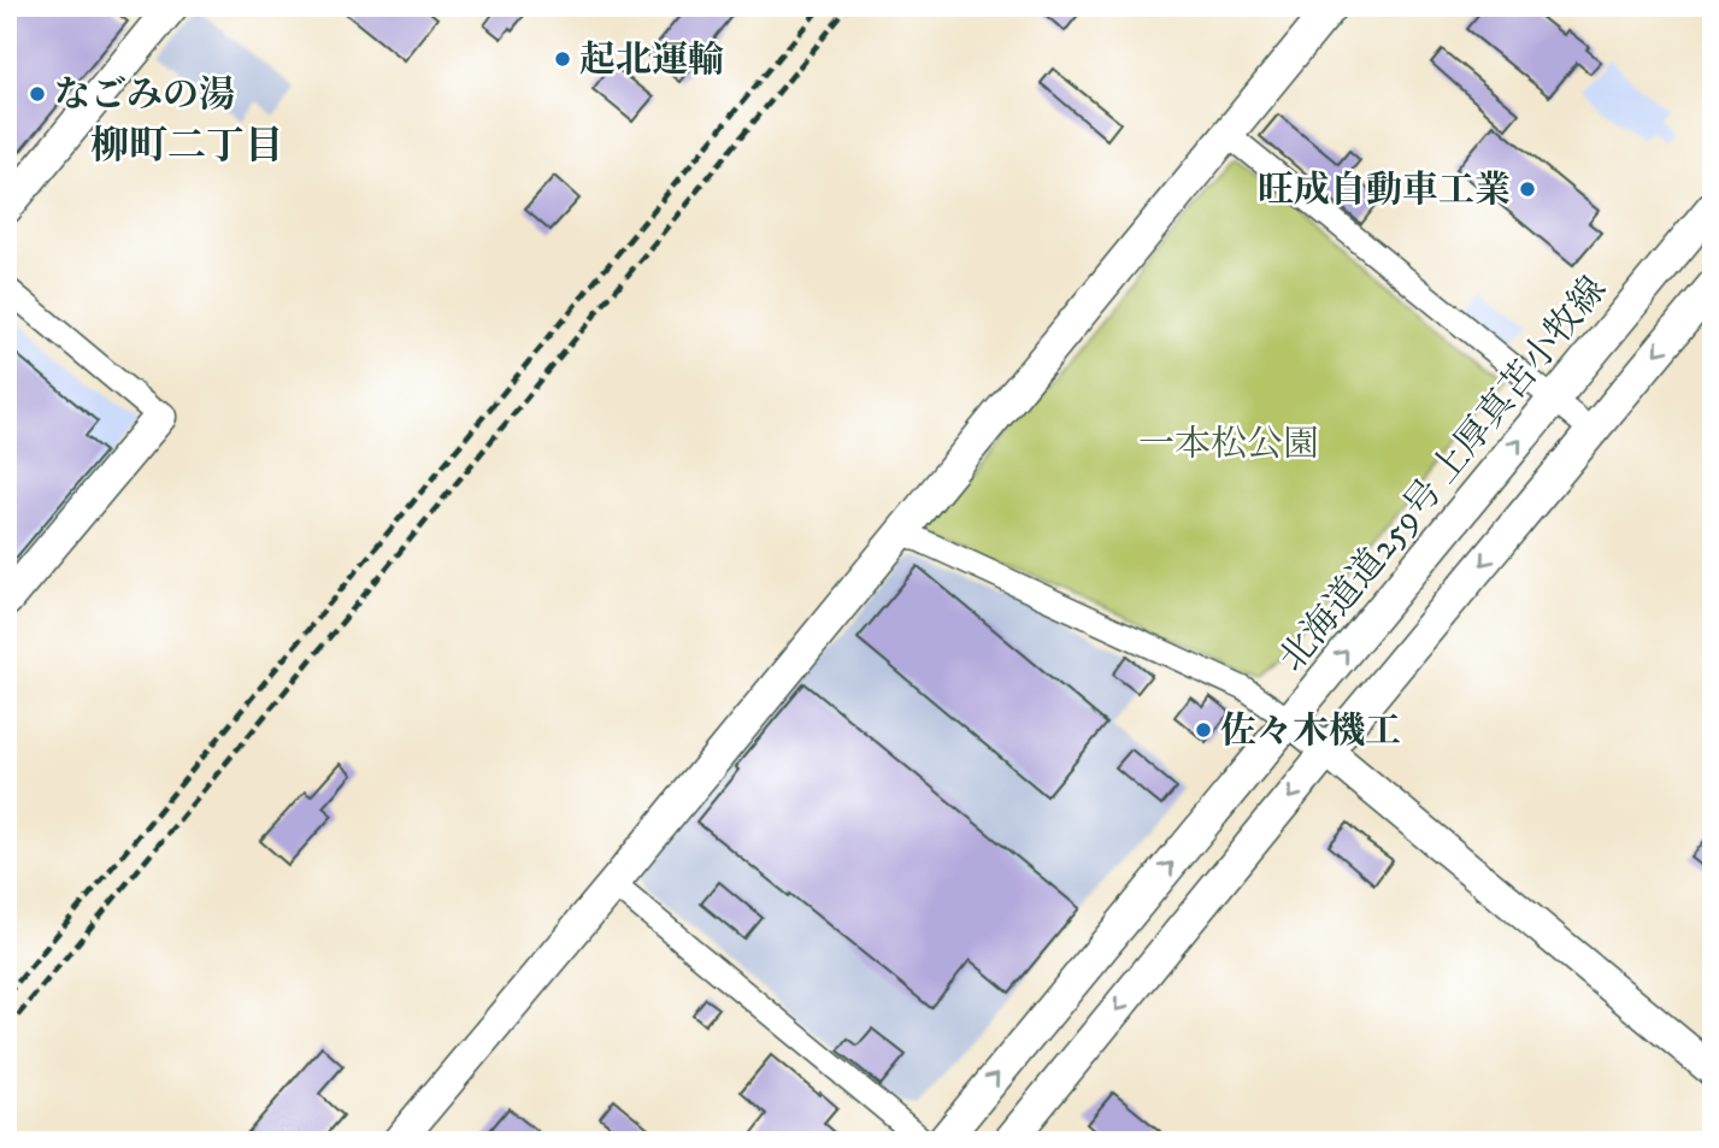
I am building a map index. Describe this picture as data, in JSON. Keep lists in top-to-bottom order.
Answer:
{
  "streets": {
    "street": ["北海道道259号 上厚真苫小牧線"]
  },
  "districts": ["柳町二丁目"],
  "parks": ["一本松公園"],
  "places": [
    "起北運輸",
    "なごみの湯",
    "旺成自動車工業",
    "佐々木機工"
  ]
}
